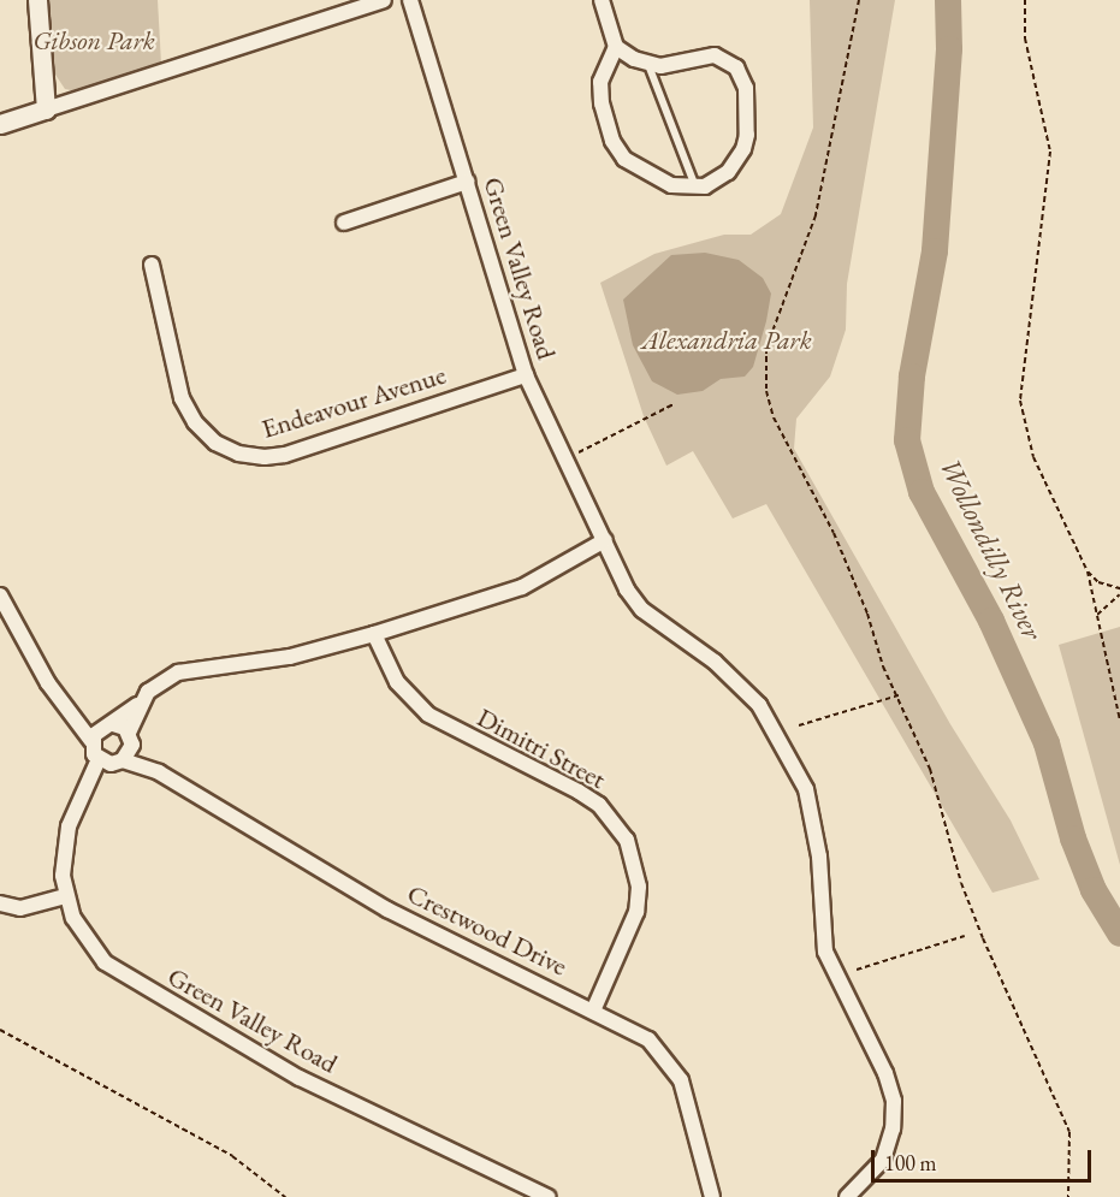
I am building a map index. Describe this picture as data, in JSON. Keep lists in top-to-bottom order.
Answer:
{
  "streets": {
    "street": [
      "Green Valley Road",
      "Endeavour Avenue",
      "Dimitri Street",
      "Crestwood Drive"
    ]
  },
  "crossings": [
    ["Green Valley Road", "Endeavour Avenue"],
    ["Green Valley Road", "Dimitri Street"],
    ["Green Valley Road", "Crestwood Drive"],
    ["Dimitri Street", "Crestwood Drive"]
  ],
  "water": ["Wollondilly River"],
  "parks": ["Gibson Park", "Alexandria Park"],
  "scale_bar": "100 m"
}
